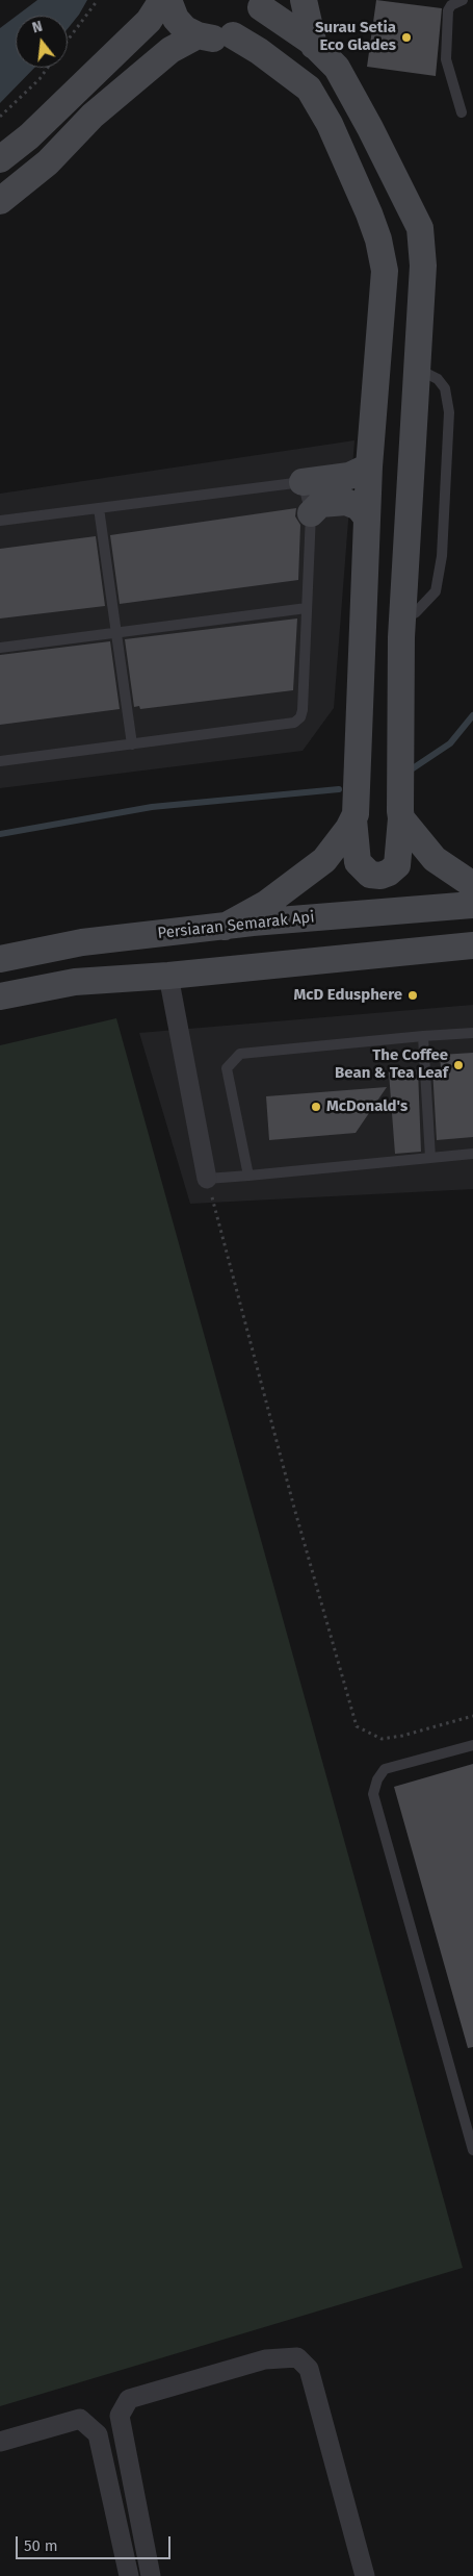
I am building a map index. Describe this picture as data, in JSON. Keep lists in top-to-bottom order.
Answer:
{
  "streets": {
    "street": ["Persiaran Semarak Api"]
  },
  "places": [
    "Surau Setia Eco Glades",
    "McD Edusphere",
    "The Coffee Bean & Tea Leaf",
    "McDonald's"
  ],
  "scale_bar": "50 m",
  "north": "top"
}
